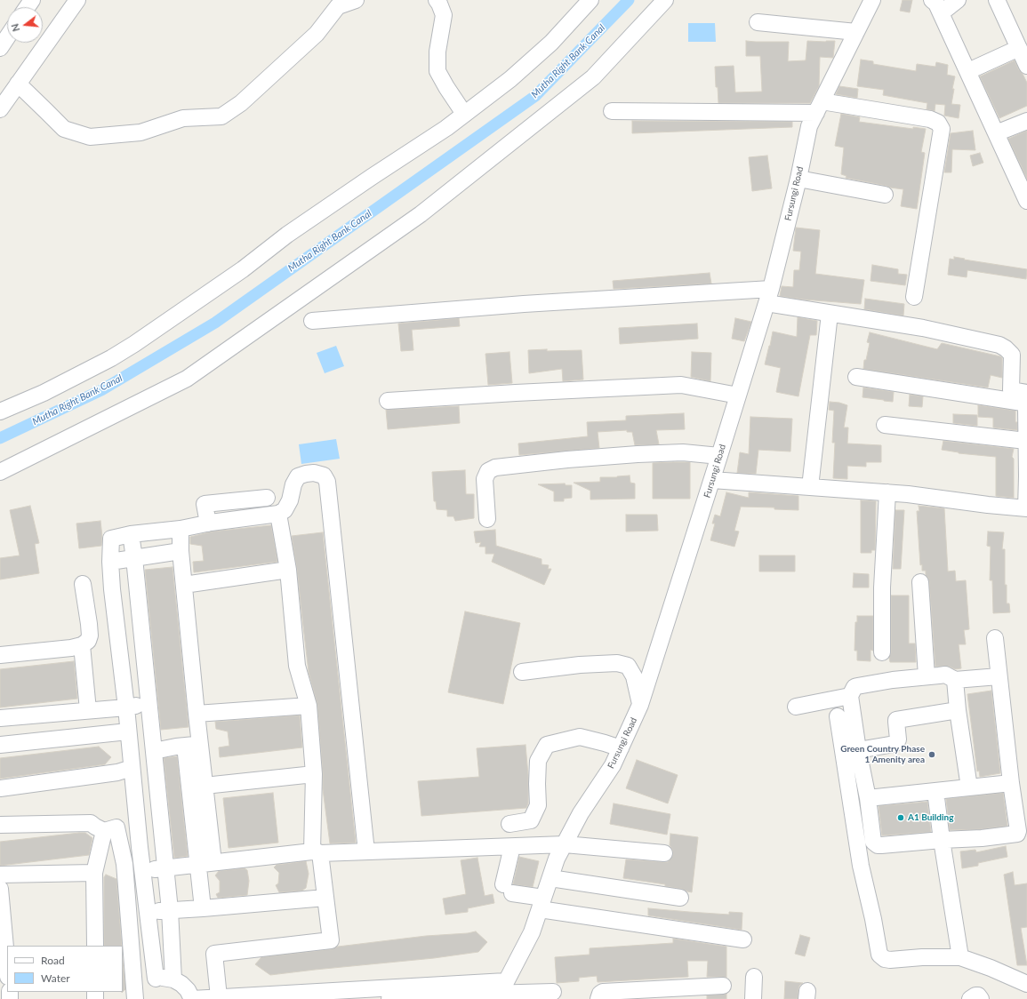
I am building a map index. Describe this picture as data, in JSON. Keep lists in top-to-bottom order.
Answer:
{
  "streets": {
    "street": ["Fursungi Road"]
  },
  "water": ["Mutha Right Bank Canal"],
  "places": ["Green Country Phase 1 Amenity area", "A1 Building"],
  "legend": ["Road", "Water"],
  "north": "left"
}
